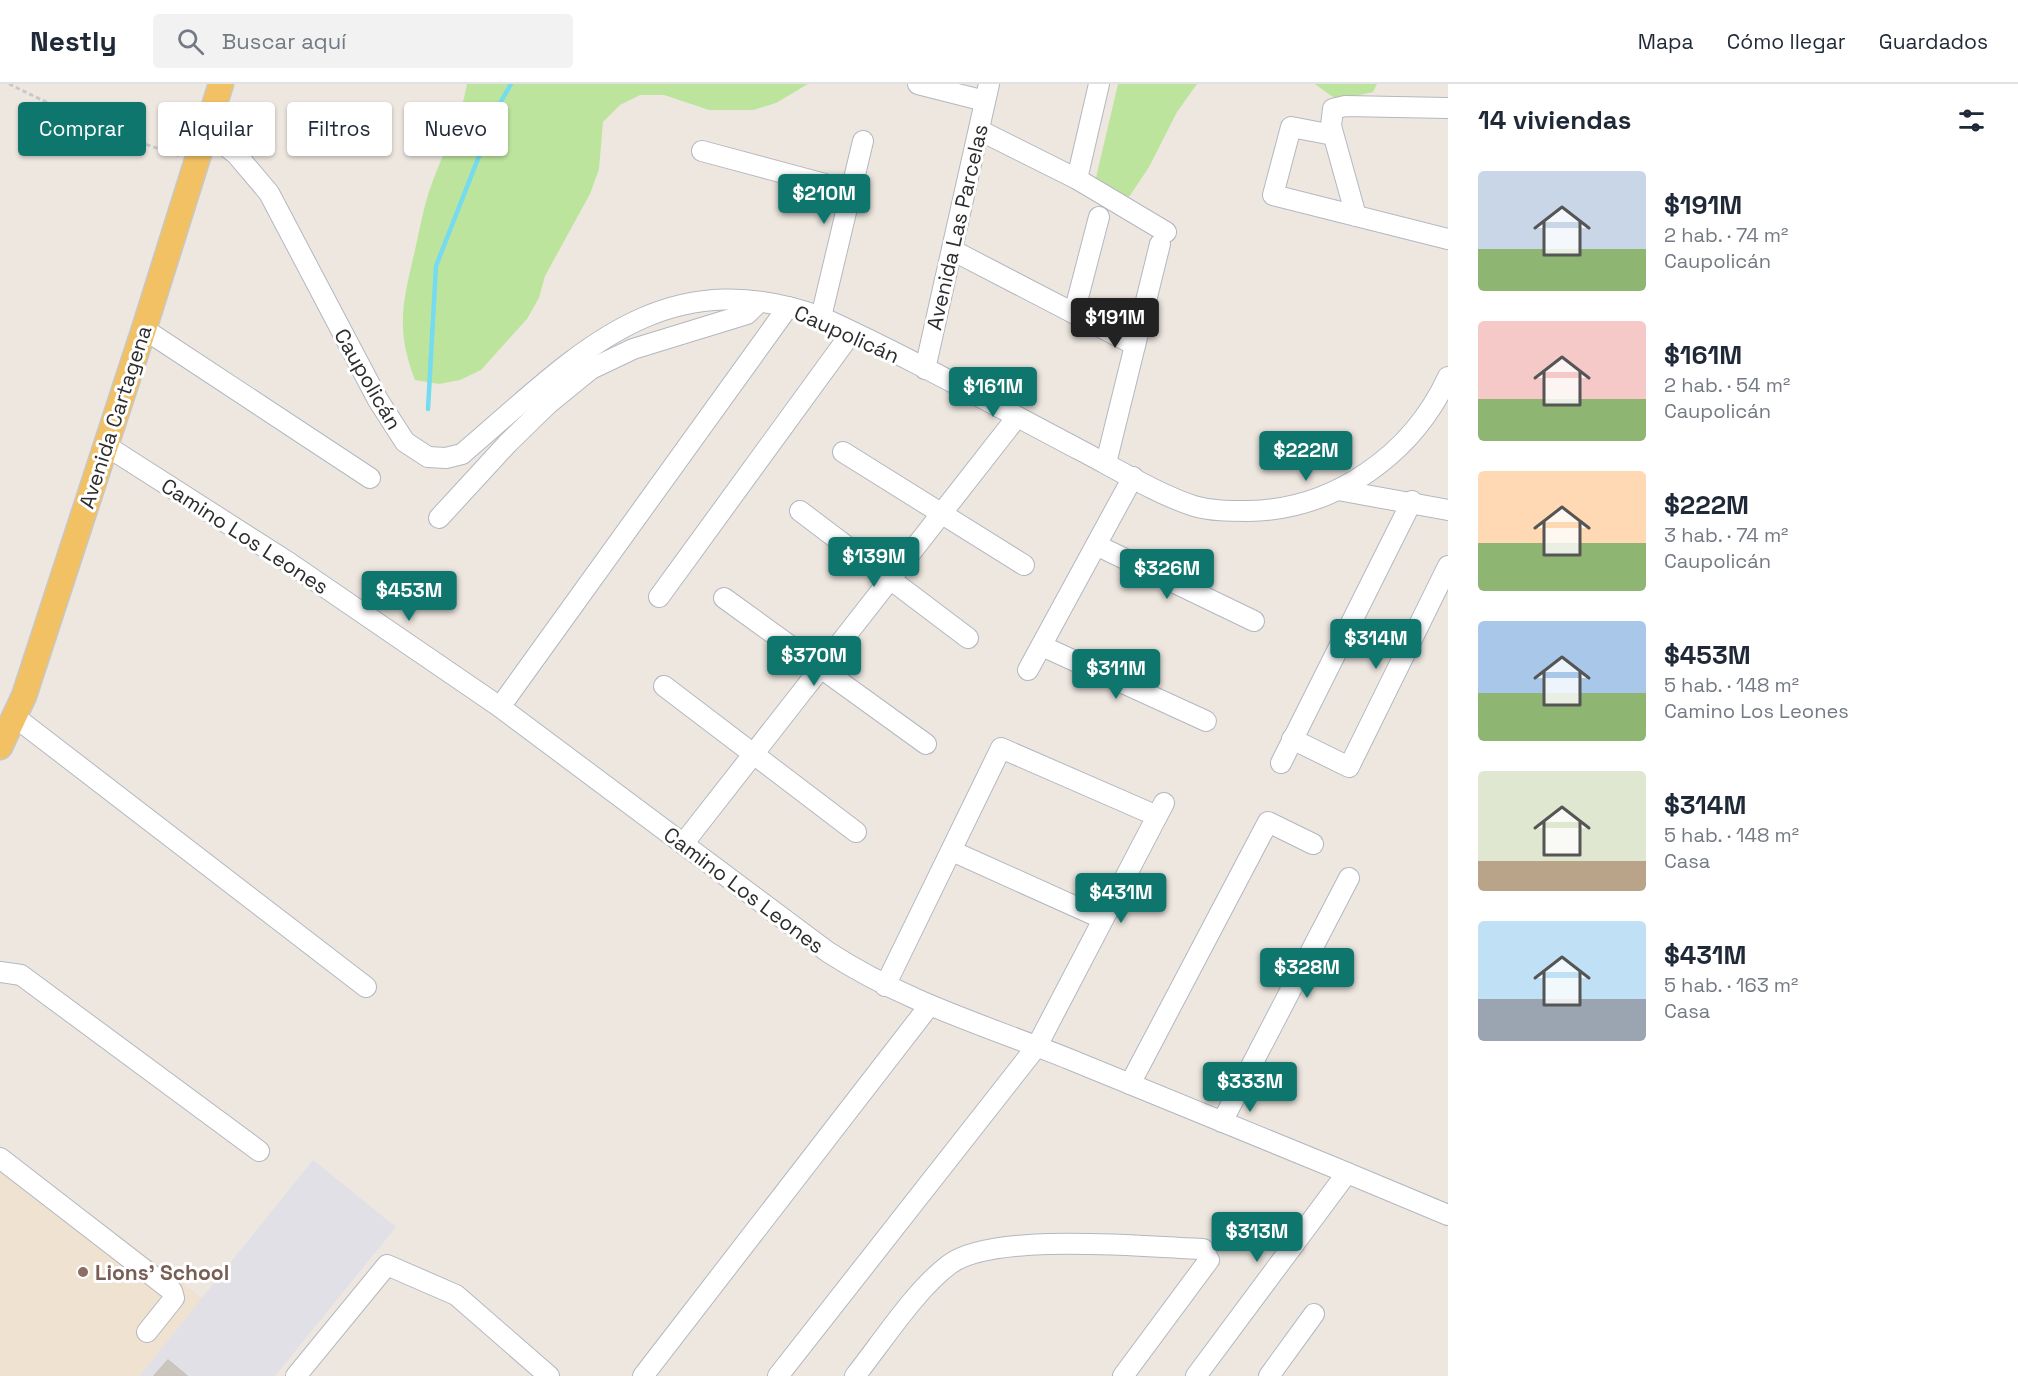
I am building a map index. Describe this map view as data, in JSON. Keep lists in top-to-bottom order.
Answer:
{
  "streets": {
    "main road": ["Avenida Cartagena"],
    "street": ["Avenida Las Parcelas", "Caupolicán", "Camino Los Leones"]
  },
  "crossings": [
    ["Avenida Las Parcelas", "Caupolicán"],
    ["Avenida Cartagena", "Camino Los Leones"]
  ],
  "places": ["Lions' School"],
  "page": {
    "header": "Nestly",
    "search": "Buscar aquí",
    "nav": ["Mapa", "Cómo llegar", "Guardados"],
    "heading": "14 viviendas",
    "chip": [
      "Comprar",
      "Alquilar",
      "Filtros",
      "Nuevo"
    ],
    "list": [
      {
        "name": "$191M",
        "note": "2 hab. · 74 m² · Caupolicán"
      },
      {
        "name": "$161M",
        "note": "2 hab. · 54 m² · Caupolicán"
      },
      {
        "name": "$222M",
        "note": "3 hab. · 74 m² · Caupolicán"
      },
      {
        "name": "$453M",
        "note": "5 hab. · 148 m² · Camino Los Leones"
      },
      {
        "name": "$314M",
        "note": "5 hab. · 148 m² · Casa"
      },
      {
        "name": "$431M",
        "note": "5 hab. · 163 m² · Casa"
      }
    ],
    "price": [
      "$210M",
      "$191M",
      "$161M",
      "$222M",
      "$139M",
      "$326M",
      "$453M",
      "$314M",
      "$370M",
      "$311M",
      "$431M",
      "$328M",
      "$333M",
      "$313M"
    ]
  }
}
